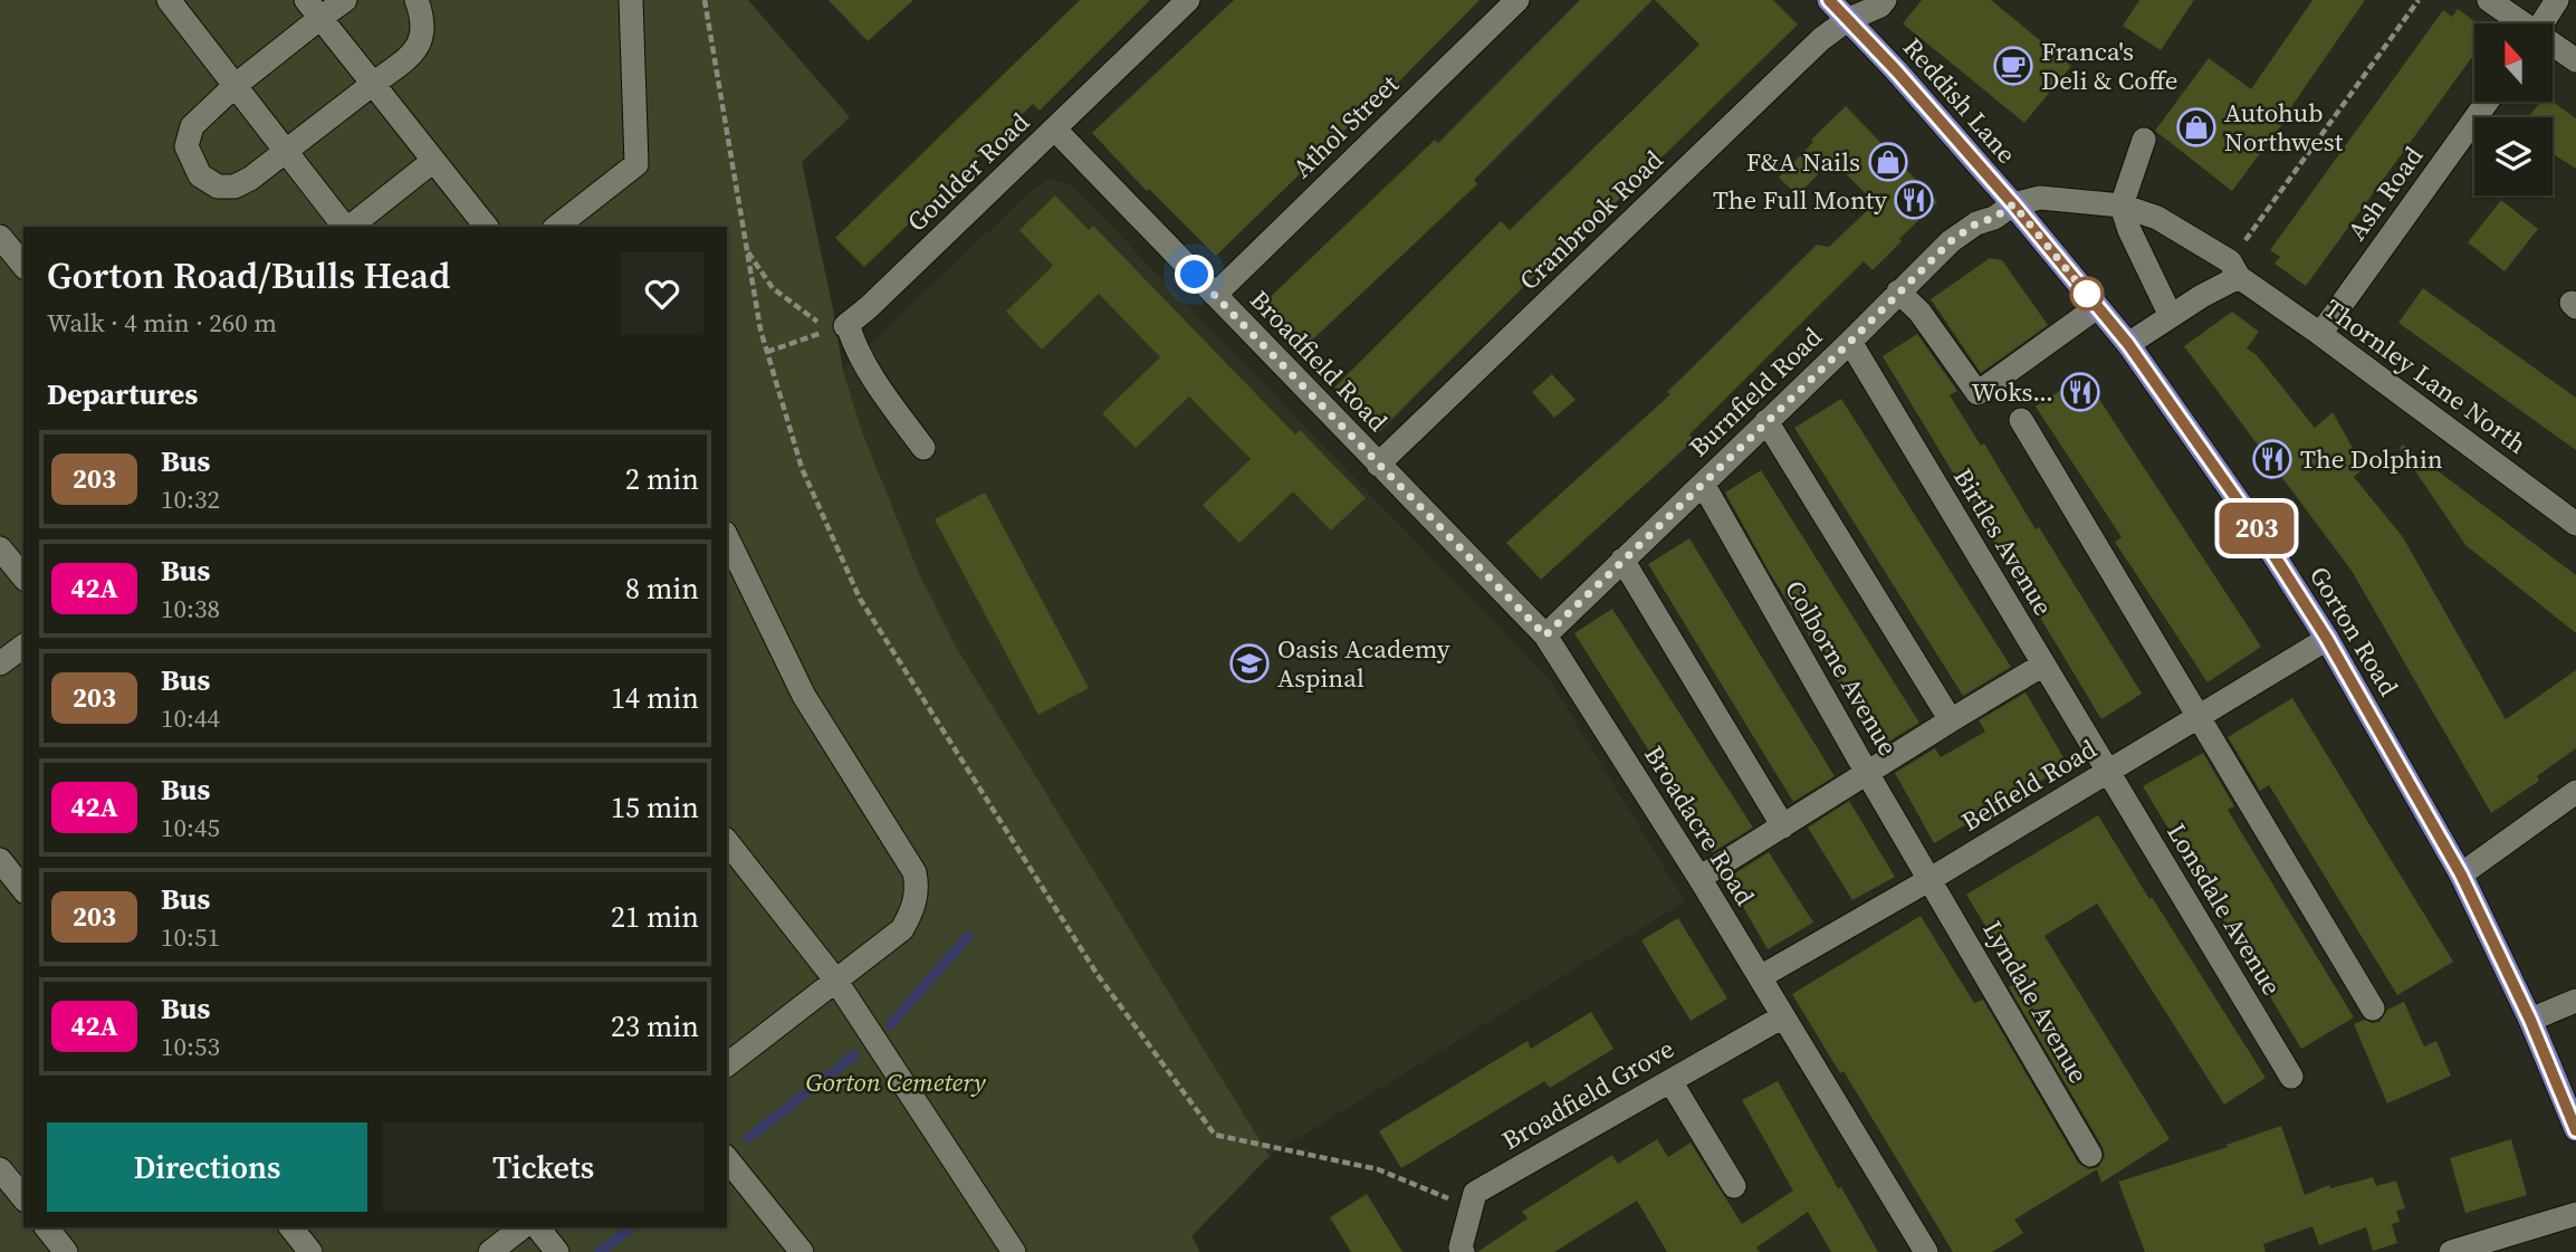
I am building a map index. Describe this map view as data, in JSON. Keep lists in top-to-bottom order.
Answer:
{
  "streets": {
    "main road": ["Reddish Lane", "Gorton Road"],
    "street": [
      "Athol Street",
      "Goulder Road",
      "Ash Road",
      "Cranbrook Road",
      "Broadfield Road",
      "Thornley Lane North",
      "Burnfield Road",
      "Birtles Avenue",
      "Colborne Avenue",
      "Belfield Road",
      "Broadacre Road",
      "Lonsdale Avenue",
      "Lyndale Avenue",
      "Broadfield Grove"
    ]
  },
  "crossings": [
    ["Reddish Lane", "Cranbrook Road"],
    ["Reddish Lane", "Thornley Lane North"],
    ["Reddish Lane", "Burnfield Road"],
    ["Reddish Lane", "Gorton Road"],
    ["Athol Street", "Broadfield Road"],
    ["Goulder Road", "Broadfield Road"],
    ["Ash Road", "Thornley Lane North"],
    ["Cranbrook Road", "Broadfield Road"],
    ["Cranbrook Road", "Broadacre Road"],
    ["Broadfield Road", "Broadacre Road"],
    ["Thornley Lane North", "Burnfield Road"],
    ["Thornley Lane North", "Gorton Road"],
    ["Burnfield Road", "Birtles Avenue"],
    ["Burnfield Road", "Gorton Road"],
    ["Burnfield Road", "Colborne Avenue"],
    ["Burnfield Road", "Broadacre Road"],
    ["Birtles Avenue", "Belfield Road"],
    ["Birtles Avenue", "Lonsdale Avenue"],
    ["Gorton Road", "Belfield Road"],
    ["Colborne Avenue", "Belfield Road"],
    ["Colborne Avenue", "Lyndale Avenue"],
    ["Belfield Road", "Broadacre Road"],
    ["Belfield Road", "Lonsdale Avenue"],
    ["Belfield Road", "Lyndale Avenue"],
    ["Broadacre Road", "Broadfield Grove"]
  ],
  "parks": ["Gorton Cemetery"],
  "places": {
    "cafe": ["Franca's Deli & Coffe"],
    "shop": ["Autohub Northwest", "F&A Nails"],
    "restaurant": ["The Full Monty", "Woks...", "The Dolphin"],
    "school or university": ["Oasis Academy Aspinal"]
  },
  "lines": ["bus line 203"],
  "north": "top",
  "page": {
    "on_map": "203",
    "heading": [
      ["Gorton Road/Bulls Head", "Walk · 4 min · 260 m"],
      "Departures"
    ],
    "list": [
      {
        "mark": "203",
        "name": "Bus",
        "note": "10:32",
        "value": "2 min"
      },
      {
        "mark": "42A",
        "name": "Bus",
        "note": "10:38",
        "value": "8 min"
      },
      {
        "mark": "203",
        "name": "Bus",
        "note": "10:44",
        "value": "14 min"
      },
      {
        "mark": "42A",
        "name": "Bus",
        "note": "10:45",
        "value": "15 min"
      },
      {
        "mark": "203",
        "name": "Bus",
        "note": "10:51",
        "value": "21 min"
      },
      {
        "mark": "42A",
        "name": "Bus",
        "note": "10:53",
        "value": "23 min"
      }
    ],
    "buttons": ["Directions", "Tickets"]
  }
}
